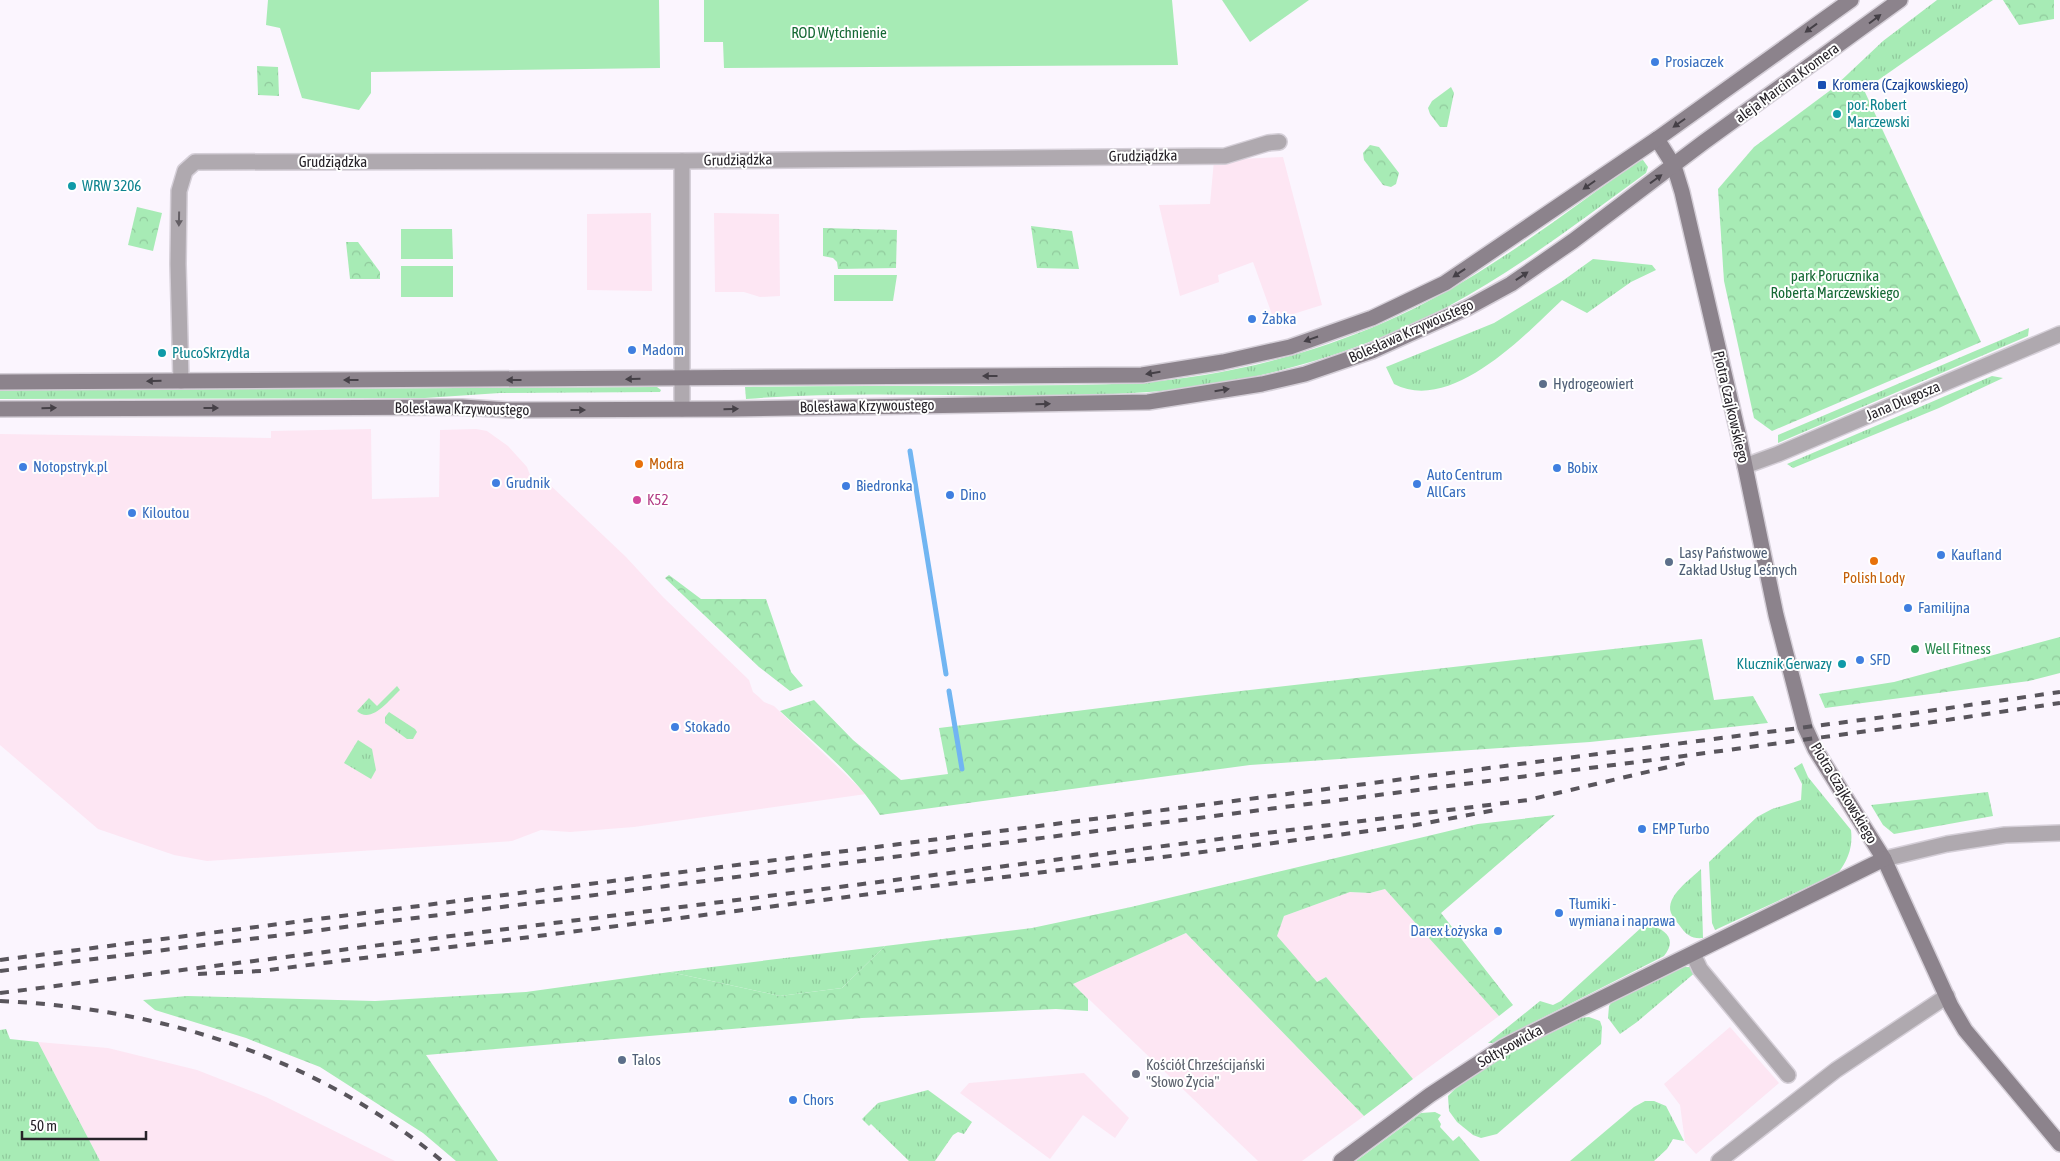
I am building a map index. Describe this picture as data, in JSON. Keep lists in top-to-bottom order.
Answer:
{
  "streets": {
    "main road": [
      "aleja Marcina Kromera",
      "Bolesława Krzywoustego",
      "Piotra Czajkowskiego",
      "Sołtysowicka"
    ],
    "street": ["Grudziądzka", "Jana Długosza"]
  },
  "crossings": [
    ["aleja Marcina Kromera", "Bolesława Krzywoustego"],
    ["aleja Marcina Kromera", "Piotra Czajkowskiego"],
    ["Grudziądzka", "Bolesława Krzywoustego"],
    ["Bolesława Krzywoustego", "Piotra Czajkowskiego"],
    ["Jana Długosza", "Piotra Czajkowskiego"],
    ["Piotra Czajkowskiego", "Sołtysowicka"]
  ],
  "parks": ["ROD Wytchnienie", "park Porucznika Roberta Marczewskiego"],
  "places": {
    "other": [
      "Prosiaczek",
      "por. Robert Marczewski",
      "WRW 3206",
      "Żabka",
      "Madom",
      "PłucoSkrzydła",
      "Hydrogeowiert",
      "Modra",
      "Notopstryk.pl",
      "Bobix",
      "Grudnik",
      "Auto Centrum AllCars",
      "Biedronka",
      "Dino",
      "K52",
      "Kiloutou",
      "Kaufland",
      "Polish Lody",
      "Lasy Państwowe Zakład Usług Leśnych",
      "Familijna",
      "Well Fitness",
      "SFD",
      "Klucznik Gerwazy",
      "Stokado",
      "EMP Turbo",
      "Tłumiki - wymiana i naprawa",
      "Darex Łożyska",
      "Talos",
      "Kościół Chrześcijański \"Słowo Życia\"",
      "Chors"
    ],
    "transit": ["Kromera (Czajkowskiego)"]
  },
  "scale_bar": "50 m"
}
